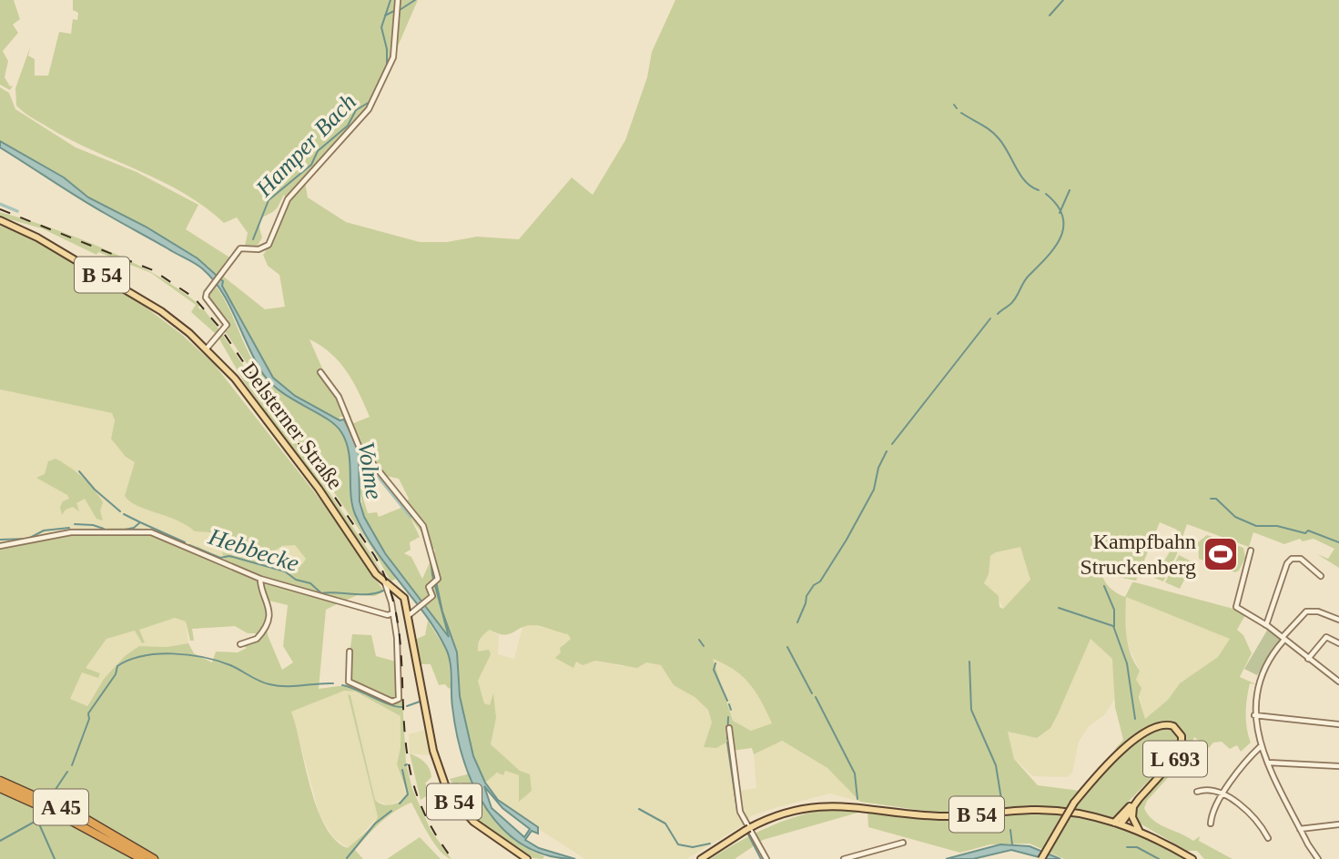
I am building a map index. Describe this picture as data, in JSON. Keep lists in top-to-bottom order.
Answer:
{
  "streets": {
    "highway": ["A 45"],
    "main road": ["B 54", "Delsterner Straße", "L 693"]
  },
  "crossings": [
    ["B 54", "L 693"]
  ],
  "water": ["Hamper Bach", "Volme", "Hebbecke"],
  "places": {
    "sports": ["Kampfbahn Struckenberg"]
  }
}
